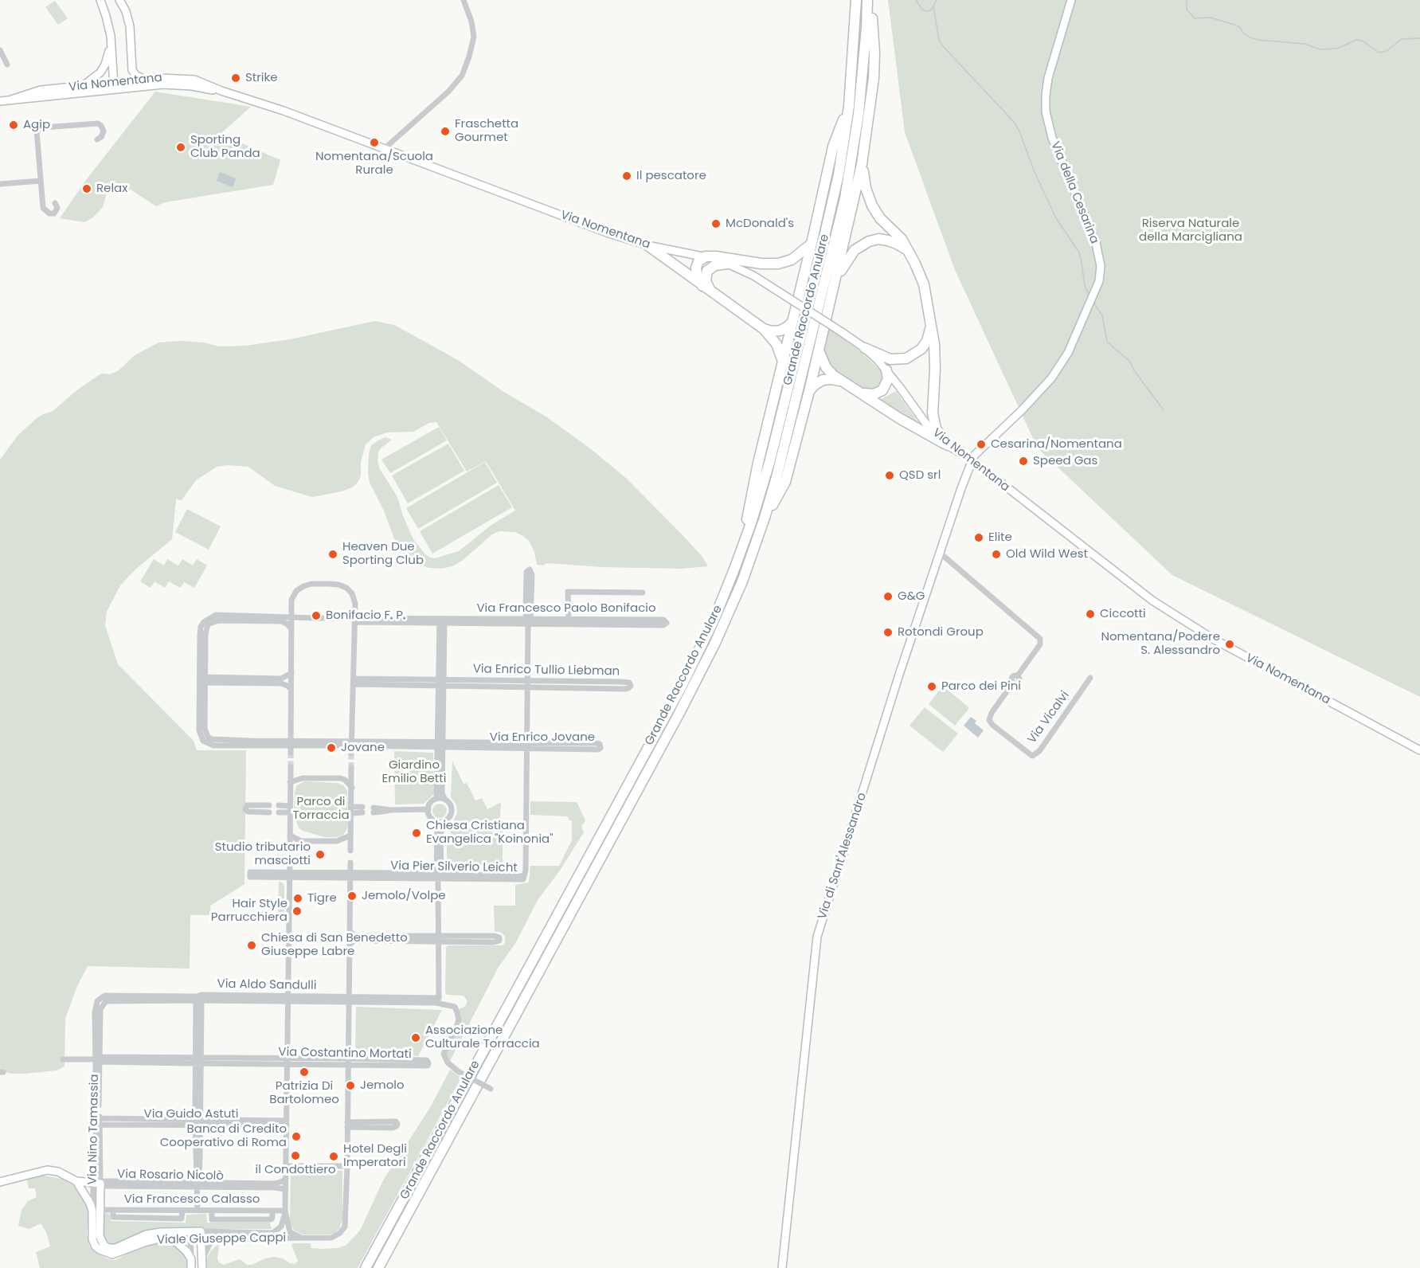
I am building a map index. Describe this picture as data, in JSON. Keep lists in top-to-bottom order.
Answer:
{
  "streets": {
    "highway": ["Grande Raccordo Anulare"],
    "main road": [
      "Via Nomentana",
      "Via della Cesarina",
      "Via di Sant'Alessandro",
      "Via Nino Tamassia",
      "Viale Giuseppe Cappi"
    ],
    "street": [
      "Via Francesco Paolo Bonifacio",
      "Via Enrico Tullio Liebman",
      "Via Vicalvi",
      "Via Enrico Jovane",
      "Via Pier Silverio Leicht",
      "Via Aldo Sandulli",
      "Via Costantino Mortati",
      "Via Guido Astuti",
      "Via Rosario Nicolò",
      "Via Francesco Calasso"
    ]
  },
  "crossings": [
    ["Via Nomentana", "Via della Cesarina"],
    ["Via Nomentana", "Via di Sant'Alessandro"],
    ["Via della Cesarina", "Via di Sant'Alessandro"],
    ["Via Vicalvi", "Via di Sant'Alessandro"],
    ["Via Enrico Jovane", "Via Pier Silverio Leicht"],
    ["Via Aldo Sandulli", "Via Nino Tamassia"],
    ["Via Costantino Mortati", "Via Nino Tamassia"],
    ["Via Guido Astuti", "Via Nino Tamassia"],
    ["Via Nino Tamassia", "Via Rosario Nicolò"],
    ["Via Nino Tamassia", "Via Francesco Calasso"],
    ["Via Nino Tamassia", "Viale Giuseppe Cappi"],
    ["Via Francesco Calasso", "Viale Giuseppe Cappi"]
  ],
  "parks": ["Riserva Naturale della Marcigliana", "Giardino Emilio Betti", "Parco di Torraccia"],
  "places": [
    "Strike",
    "Agip",
    "Fraschetta Gourmet",
    "Nomentana/Scuola Rurale",
    "Sporting Club Panda",
    "Il pescatore",
    "Relax",
    "McDonald's",
    "Cesarina/Nomentana",
    "Speed Gas",
    "QSD srl",
    "Elite",
    "Heaven Due Sporting Club",
    "Old Wild West",
    "G&G",
    "Ciccotti",
    "Bonifacio F. P.",
    "Rotondi Group",
    "Nomentana/Podere S. Alessandro",
    "Parco dei Pini",
    "Jovane",
    "Chiesa Cristiana Evangelica \"Koinonia\"",
    "Studio tributario masciotti",
    "Jemolo/Volpe",
    "Tigre",
    "Hair Style Parrucchiera",
    "Chiesa di San Benedetto Giuseppe Labre",
    "Associazione Culturale Torraccia",
    "Patrizia Di Bartolomeo",
    "Jemolo",
    "Banca di Credito Cooperativo di Roma",
    "il Condottiero",
    "Hotel Degli Imperatori"
  ]
}
